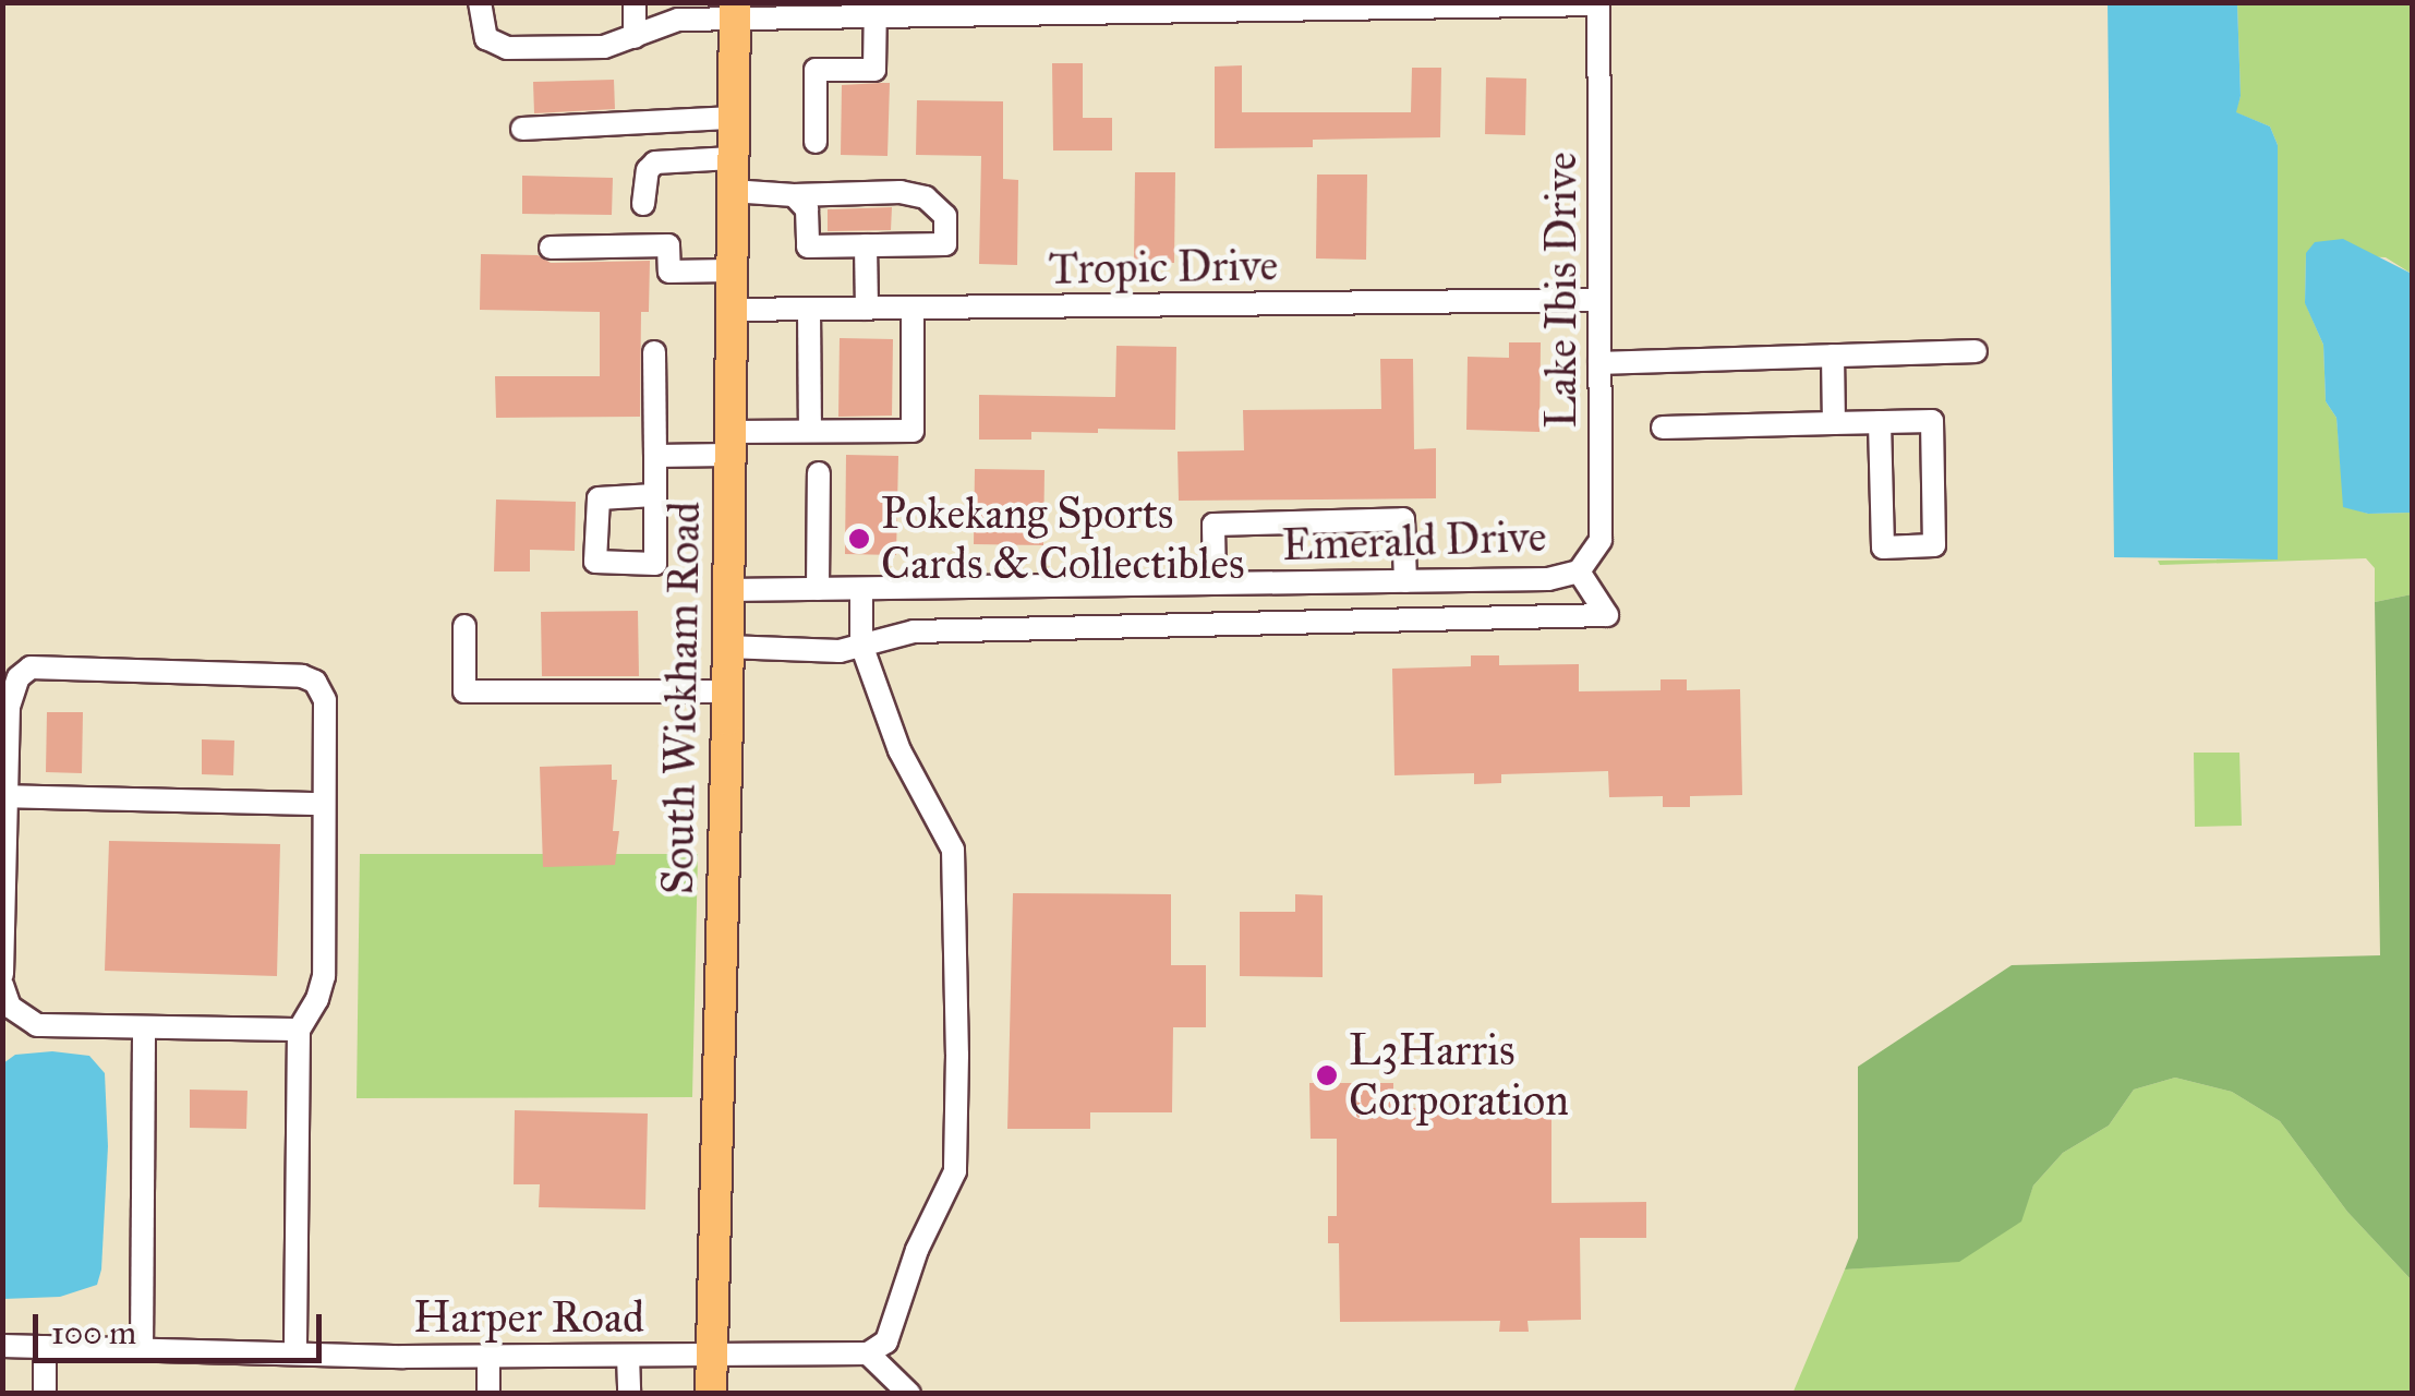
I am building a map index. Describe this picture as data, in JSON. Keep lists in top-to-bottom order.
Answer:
{
  "streets": {
    "main road": ["South Wickham Road"],
    "street": [
      "Tropic Drive",
      "Lake Ibis Drive",
      "Emerald Drive",
      "Harper Road"
    ]
  },
  "crossings": [
    ["Tropic Drive", "Lake Ibis Drive"],
    ["Tropic Drive", "South Wickham Road"],
    ["Lake Ibis Drive", "Emerald Drive"],
    ["Emerald Drive", "South Wickham Road"],
    ["South Wickham Road", "Harper Road"]
  ],
  "places": ["Pokekang Sports Cards & Collectibles", "L3Harris Corporation"],
  "scale_bar": "100 m"
}
